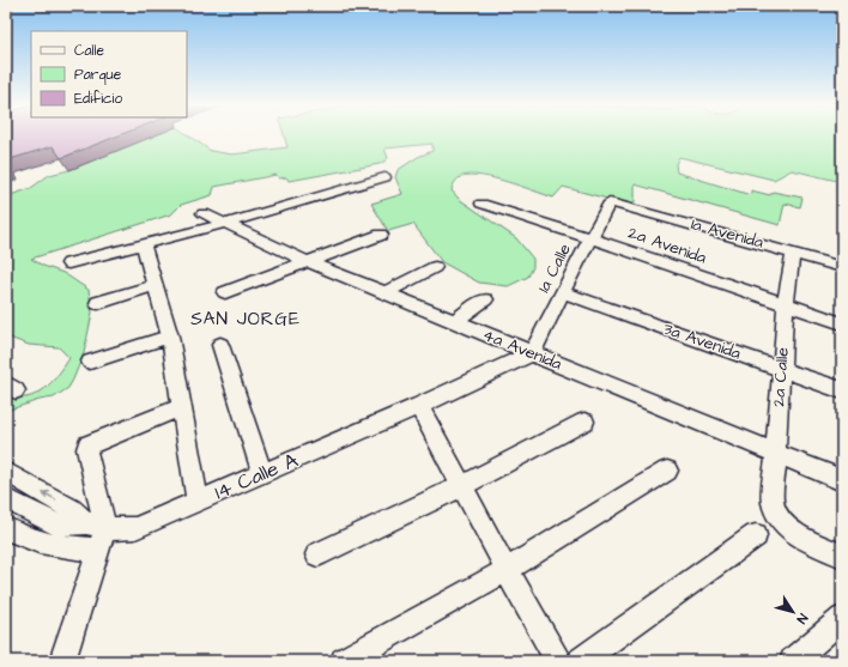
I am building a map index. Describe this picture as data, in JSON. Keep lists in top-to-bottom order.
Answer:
{
  "streets": {
    "street": [
      "1a Avenida",
      "2a Avenida",
      "1a Calle",
      "3a Avenida",
      "4a Avenida",
      "2a Calle",
      "14 Calle A"
    ]
  },
  "crossings": [
    ["1a Avenida", "1a Calle"],
    ["1a Avenida", "2a Calle"],
    ["2a Avenida", "1a Calle"],
    ["2a Avenida", "2a Calle"],
    ["1a Calle", "3a Avenida"],
    ["1a Calle", "4a Avenida"],
    ["1a Calle", "14 Calle A"],
    ["3a Avenida", "2a Calle"],
    ["4a Avenida", "2a Calle"],
    ["4a Avenida", "14 Calle A"]
  ],
  "districts": ["SAN JORGE"],
  "legend": ["Calle", "Parque", "Edificio"],
  "north": "bottom right"
}
